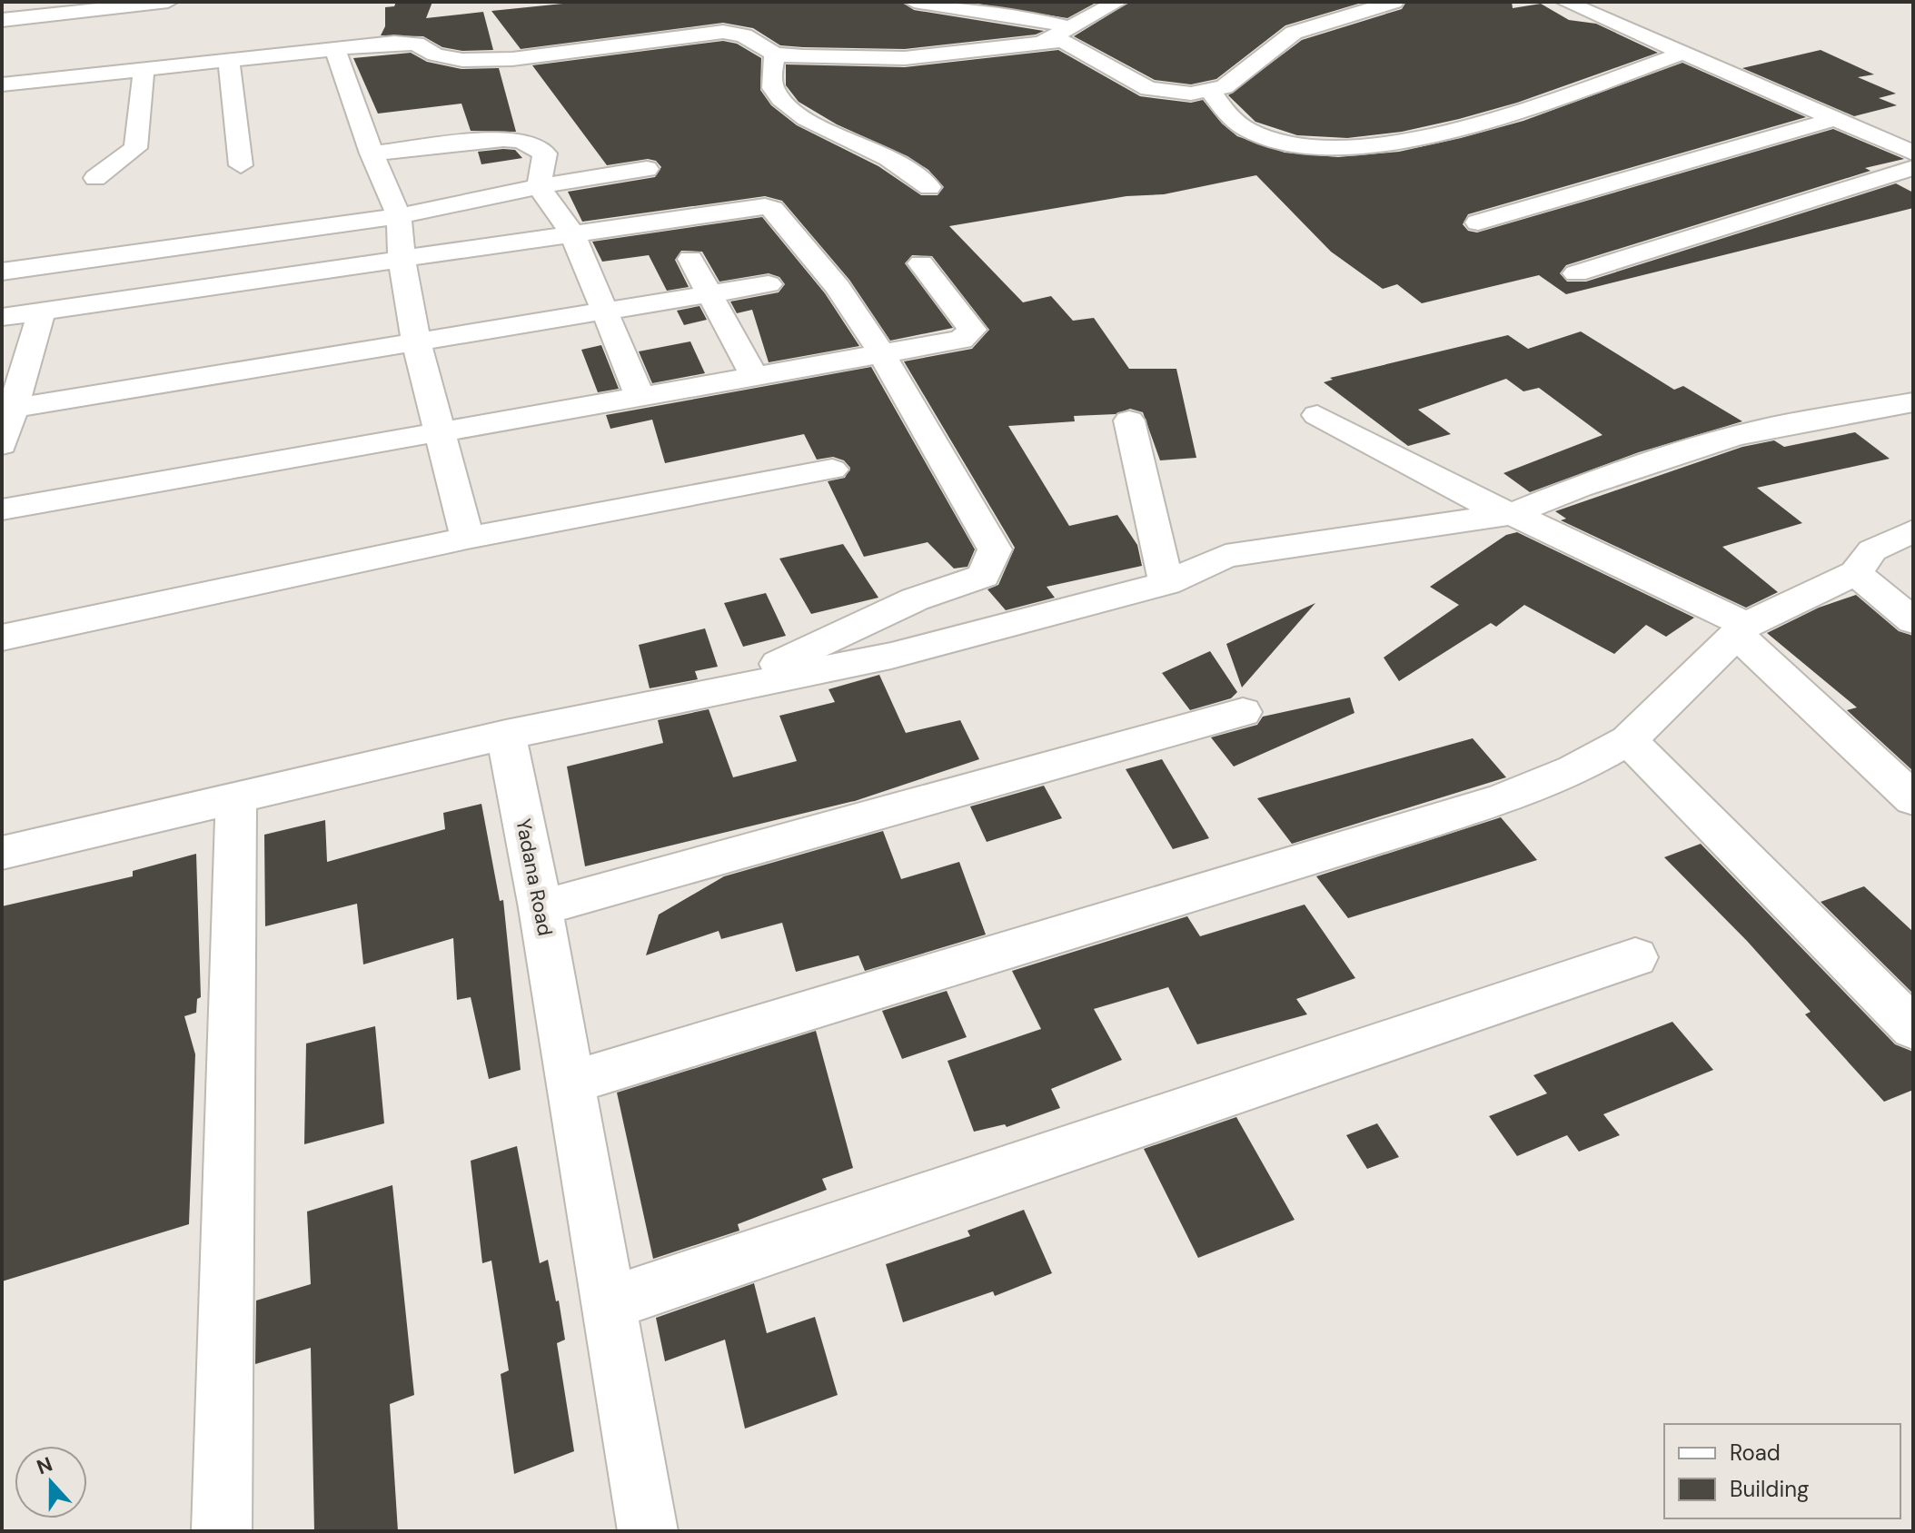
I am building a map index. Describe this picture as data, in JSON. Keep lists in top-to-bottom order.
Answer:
{
  "streets": {
    "street": ["Yadana Road"]
  },
  "legend": ["Road", "Building"],
  "north": "top"
}
